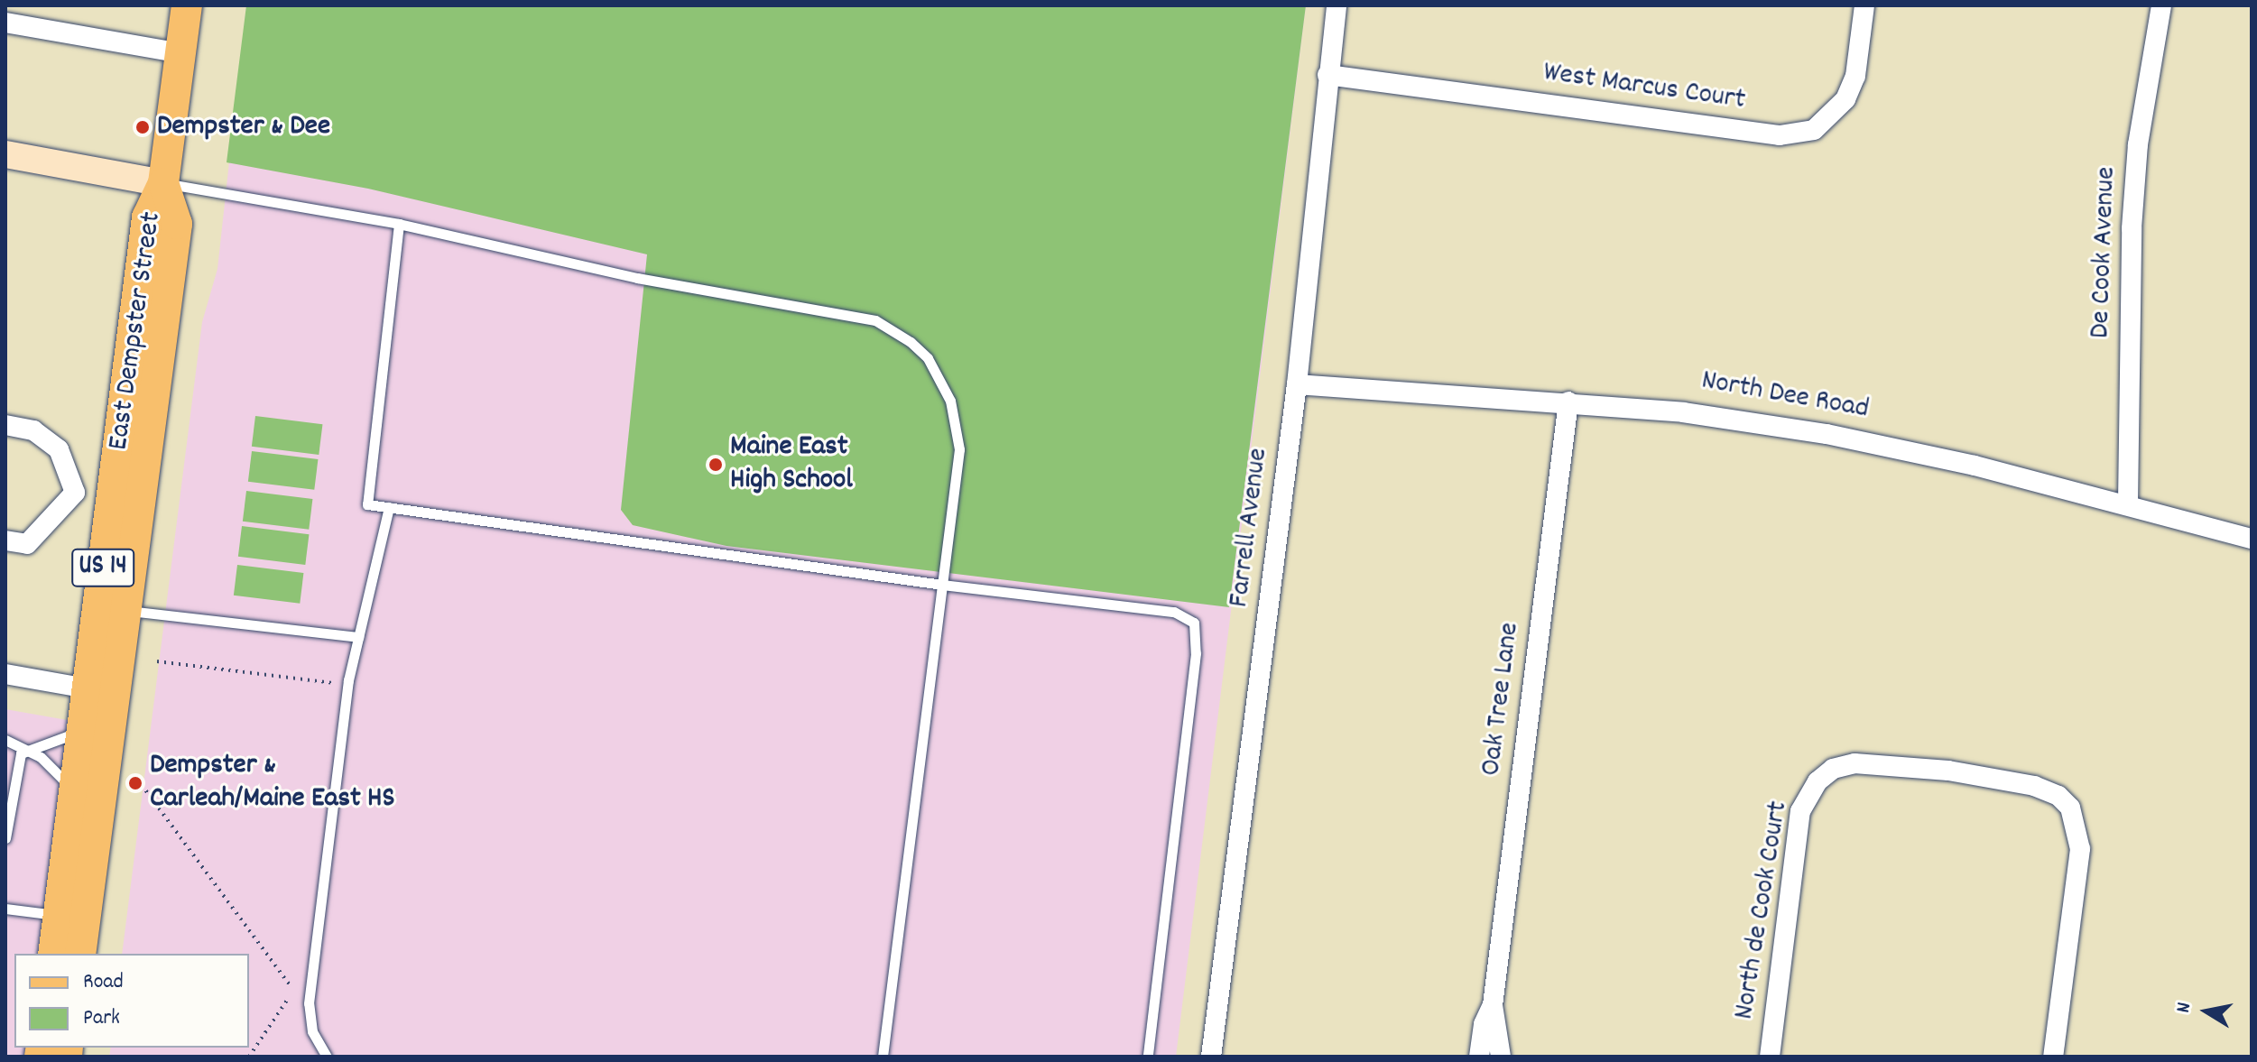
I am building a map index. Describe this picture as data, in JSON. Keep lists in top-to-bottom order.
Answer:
{
  "streets": {
    "main road": ["East Dempster Street", "US 14"],
    "street": [
      "West Marcus Court",
      "De Cook Avenue",
      "North Dee Road",
      "Farrell Avenue",
      "Oak Tree Lane",
      "North de Cook Court"
    ]
  },
  "crossings": [
    ["West Marcus Court", "Farrell Avenue"],
    ["De Cook Avenue", "North Dee Road"],
    ["East Dempster Street", "US 14"],
    ["North Dee Road", "Farrell Avenue"],
    ["North Dee Road", "Oak Tree Lane"]
  ],
  "places": ["Dempster & Dee", "Maine East High School", "Dempster & Carleah/Maine East HS"],
  "legend": ["Road", "Park"],
  "north": "left"
}
